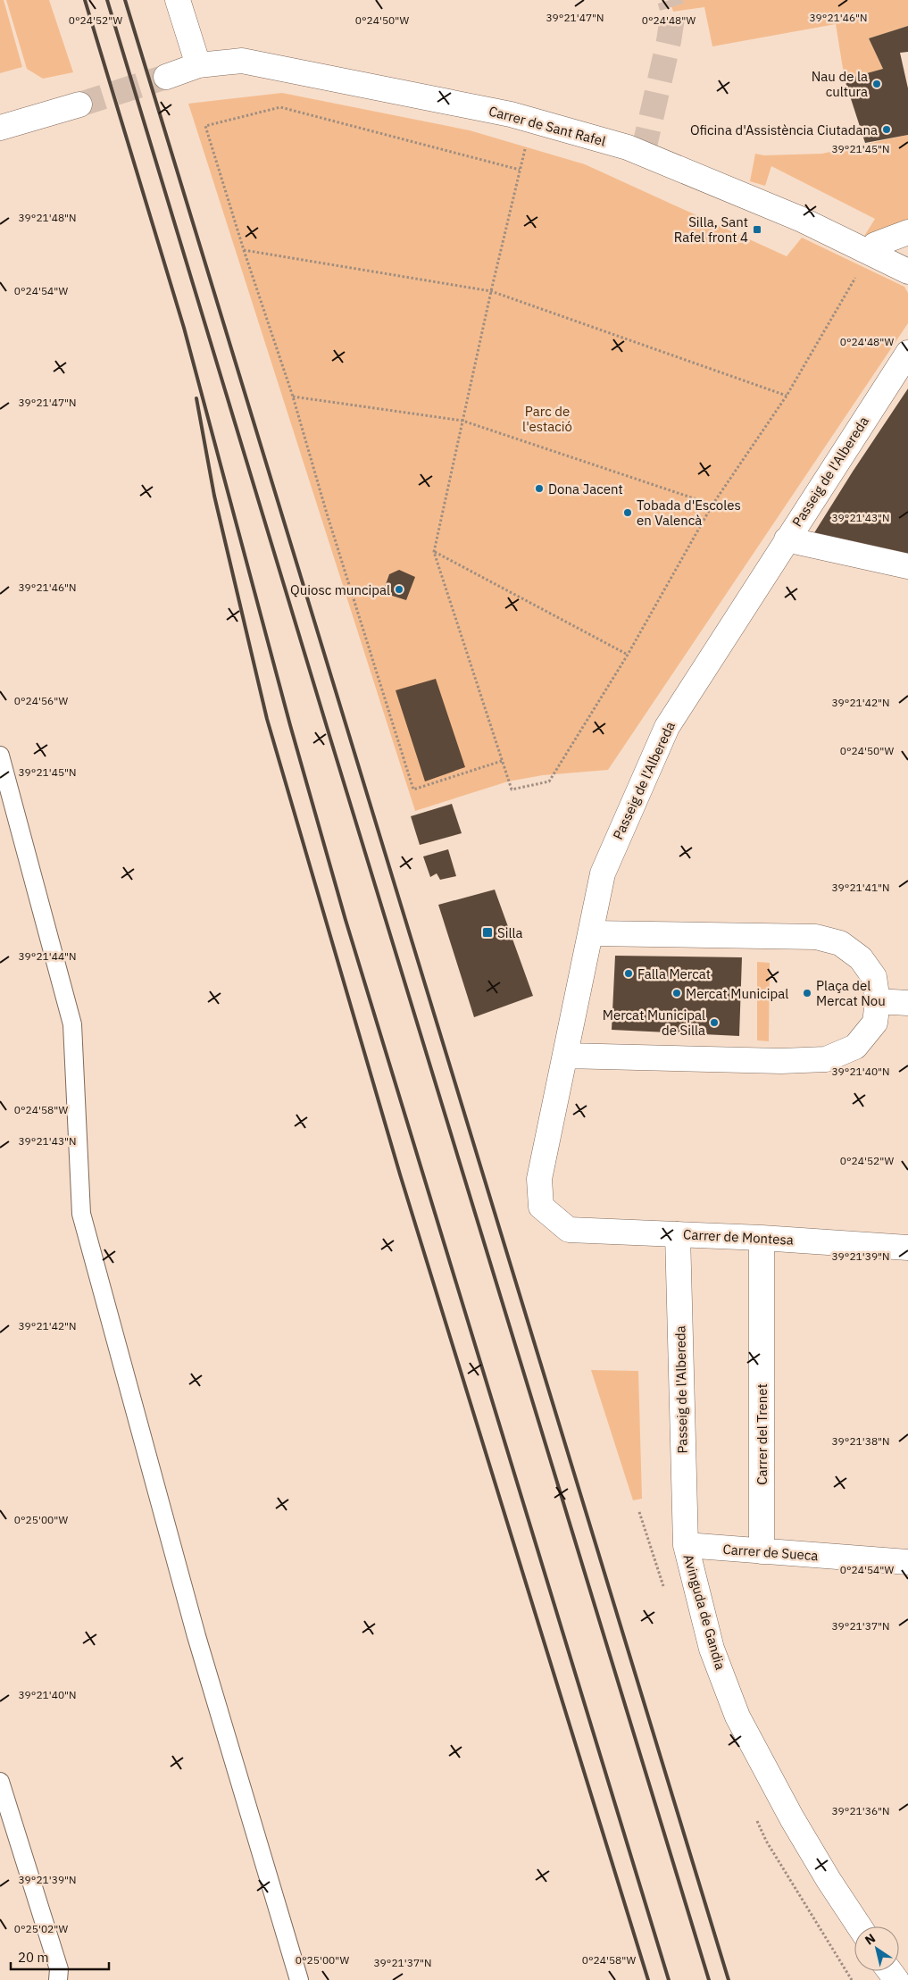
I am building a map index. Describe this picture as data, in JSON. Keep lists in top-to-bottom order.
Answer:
{
  "streets": {
    "street": [
      "Carrer de Sant Rafel",
      "Passeig de l'Albereda",
      "Carrer de Montesa",
      "Carrer del Trenet",
      "Carrer de Sueca",
      "Avinguda de Gandia"
    ]
  },
  "crossings": [
    ["Passeig de l'Albereda", "Carrer de Montesa"],
    ["Passeig de l'Albereda", "Carrer de Sueca"],
    ["Passeig de l'Albereda", "Avinguda de Gandia"],
    ["Carrer de Montesa", "Carrer del Trenet"],
    ["Carrer del Trenet", "Carrer de Sueca"],
    ["Carrer de Sueca", "Avinguda de Gandia"]
  ],
  "parks": ["Parc de l'estació"],
  "places": {
    "other": [
      "Nau de la cultura",
      "Oficina d'Assistència Ciutadana",
      "Dona Jacent",
      "Tobada d'Escoles en Valencà",
      "Quiosc muncipal",
      "Falla Mercat",
      "Mercat Municipal",
      "Plaça del Mercat Nou",
      "Mercat Municipal de Silla"
    ],
    "transit": ["Silla, Sant Rafel front 4", "Silla"]
  },
  "scale_bar": "20 m",
  "north": "top left",
  "coordinates": [
    "39°21'46\"N",
    "39°21'47\"N",
    "0°24'52\"W",
    "0°24'50\"W",
    "0°24'48\"W",
    "39°21'45\"N",
    "39°21'48\"N",
    "0°24'54\"W",
    "39°21'43\"N",
    "0°24'56\"W",
    "39°21'42\"N",
    "39°21'41\"N",
    "39°21'44\"N",
    "39°21'40\"N",
    "0°24'58\"W",
    "39°21'39\"N",
    "39°21'38\"N",
    "0°25'00\"W",
    "39°21'37\"N",
    "39°21'36\"N",
    "0°25'02\"W"
  ]
}
